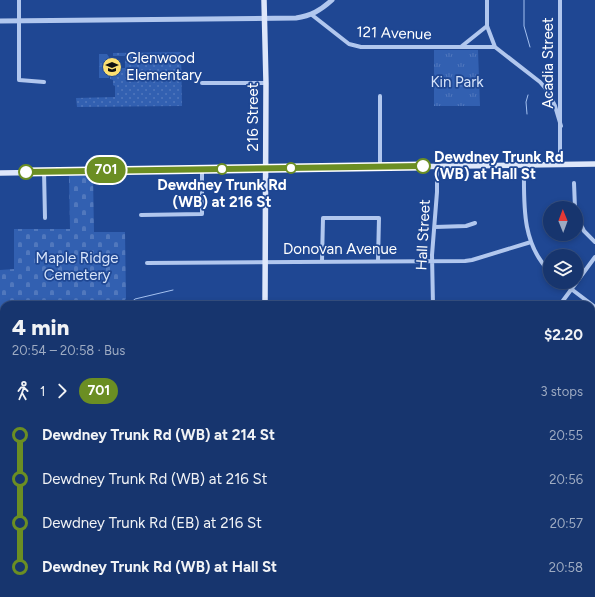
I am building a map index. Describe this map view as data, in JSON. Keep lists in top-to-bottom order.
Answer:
{
  "streets": {
    "main road": ["216 Street"],
    "street": [
      "121 Avenue",
      "Acadia Street",
      "Hall Street",
      "Donovan Avenue"
    ]
  },
  "crossings": [
    ["121 Avenue", "Acadia Street"],
    ["216 Street", "Donovan Avenue"],
    ["Hall Street", "Donovan Avenue"]
  ],
  "parks": ["Kin Park", "Maple Ridge Cemetery"],
  "places": {
    "school or university": ["Glenwood Elementary"],
    "other": ["Dewdney Trunk Rd (WB) at Hall St", "Dewdney Trunk Rd (WB) at 216 St"]
  },
  "lines": ["bus line 701"],
  "north": "top",
  "page": {
    "on_map": "701",
    "heading": ["4 min", "20:54 – 20:58 · Bus", "$2.20"],
    "legs": ["1", "701", "3 stops"],
    "list": [
      {
        "name": "Dewdney Trunk Rd (WB) at 214 St",
        "value": "20:55"
      },
      {
        "name": "Dewdney Trunk Rd (WB) at 216 St",
        "value": "20:56"
      },
      {
        "name": "Dewdney Trunk Rd (EB) at 216 St",
        "value": "20:57"
      },
      {
        "name": "Dewdney Trunk Rd (WB) at Hall St",
        "value": "20:58"
      }
    ]
  }
}
